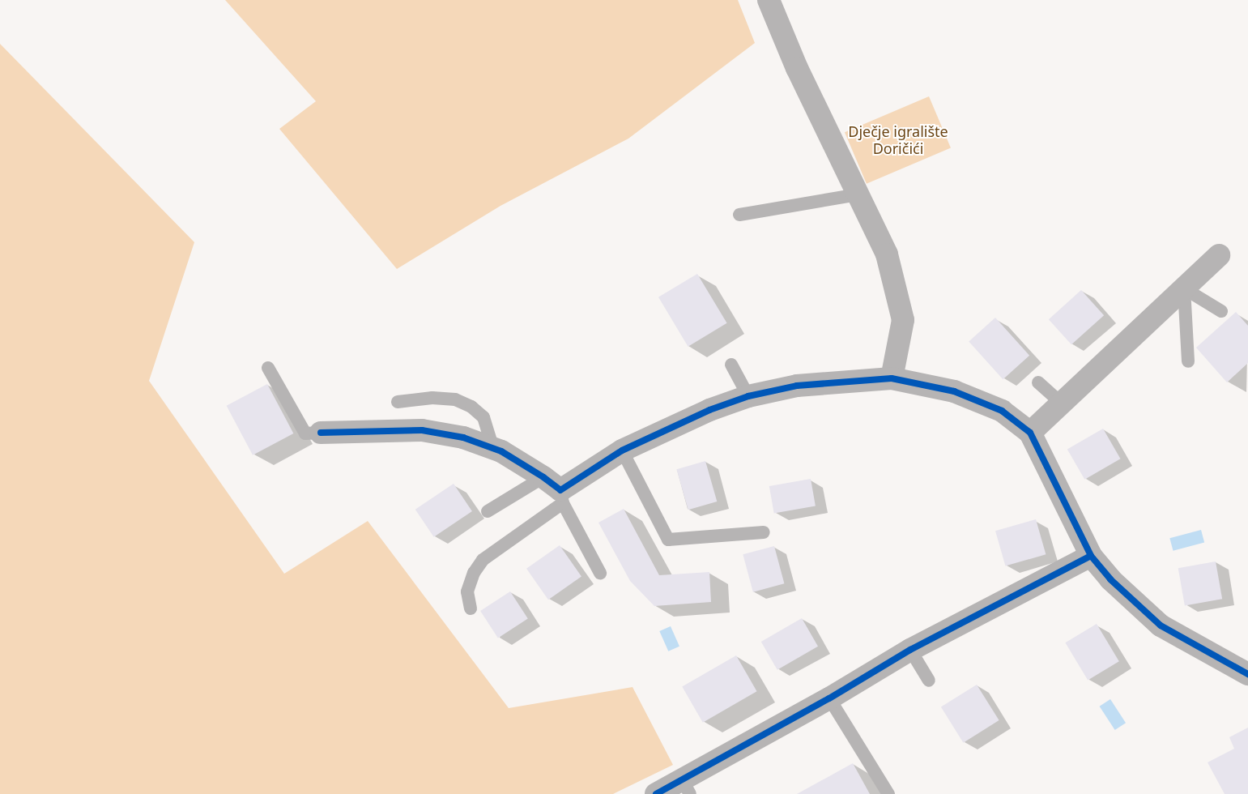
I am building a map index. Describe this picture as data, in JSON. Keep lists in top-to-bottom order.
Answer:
{
  "parks": ["Dječje igralište Doričići"]
}
